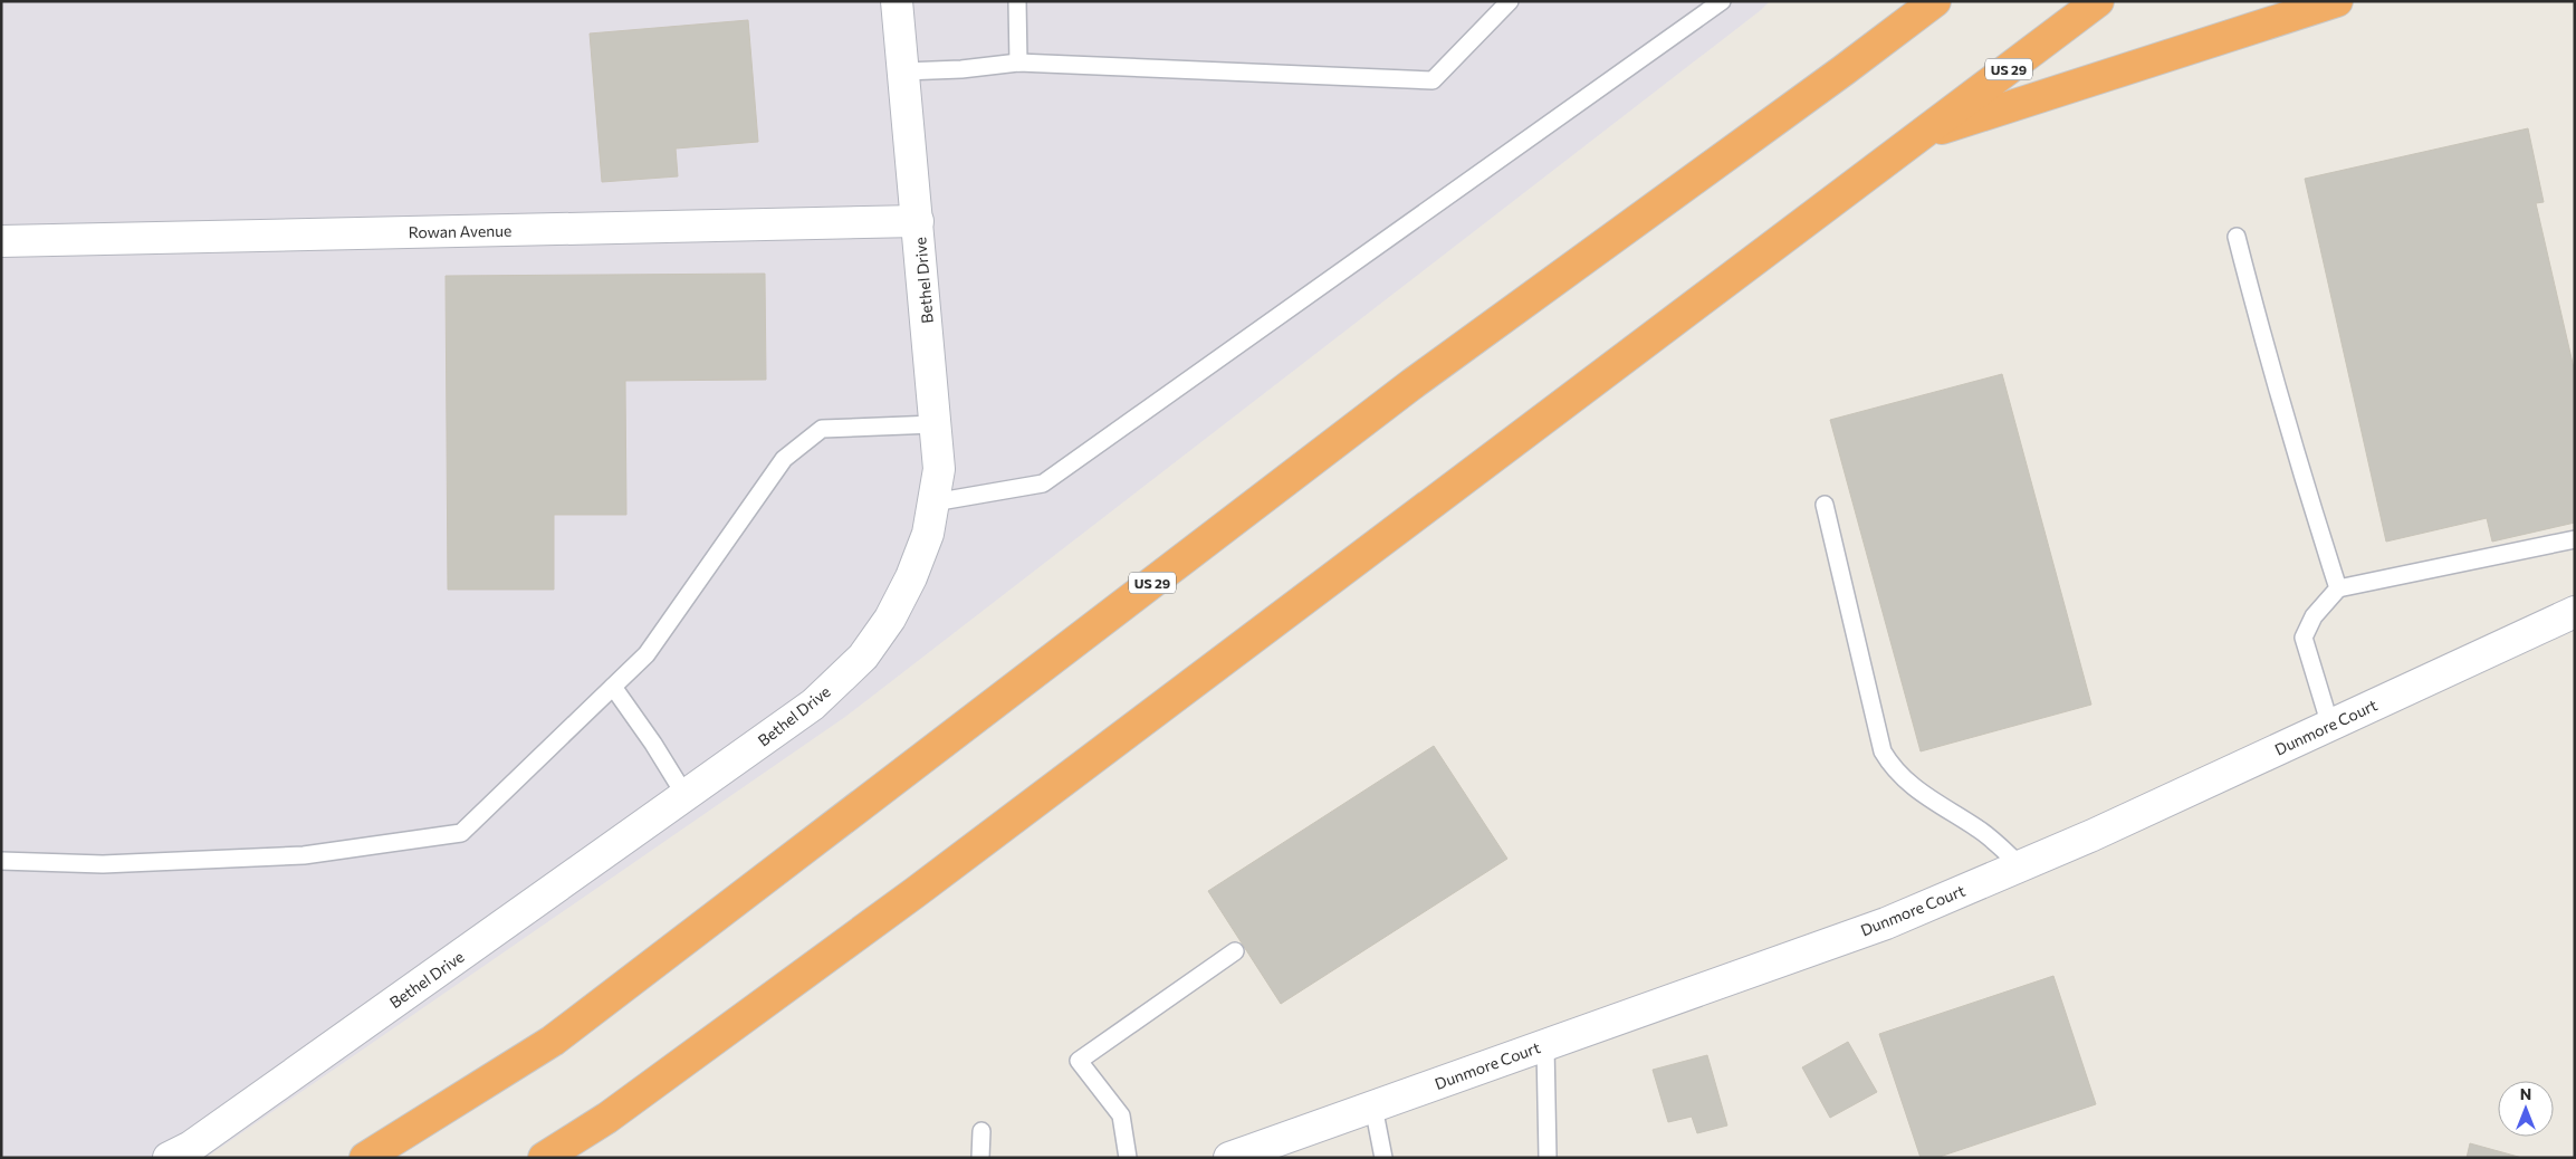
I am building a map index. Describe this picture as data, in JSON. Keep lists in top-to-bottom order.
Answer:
{
  "streets": {
    "highway": ["US 29"],
    "street": ["Rowan Avenue", "Bethel Drive", "Dunmore Court"]
  },
  "crossings": [
    ["Rowan Avenue", "Bethel Drive"]
  ],
  "north": "top"
}
